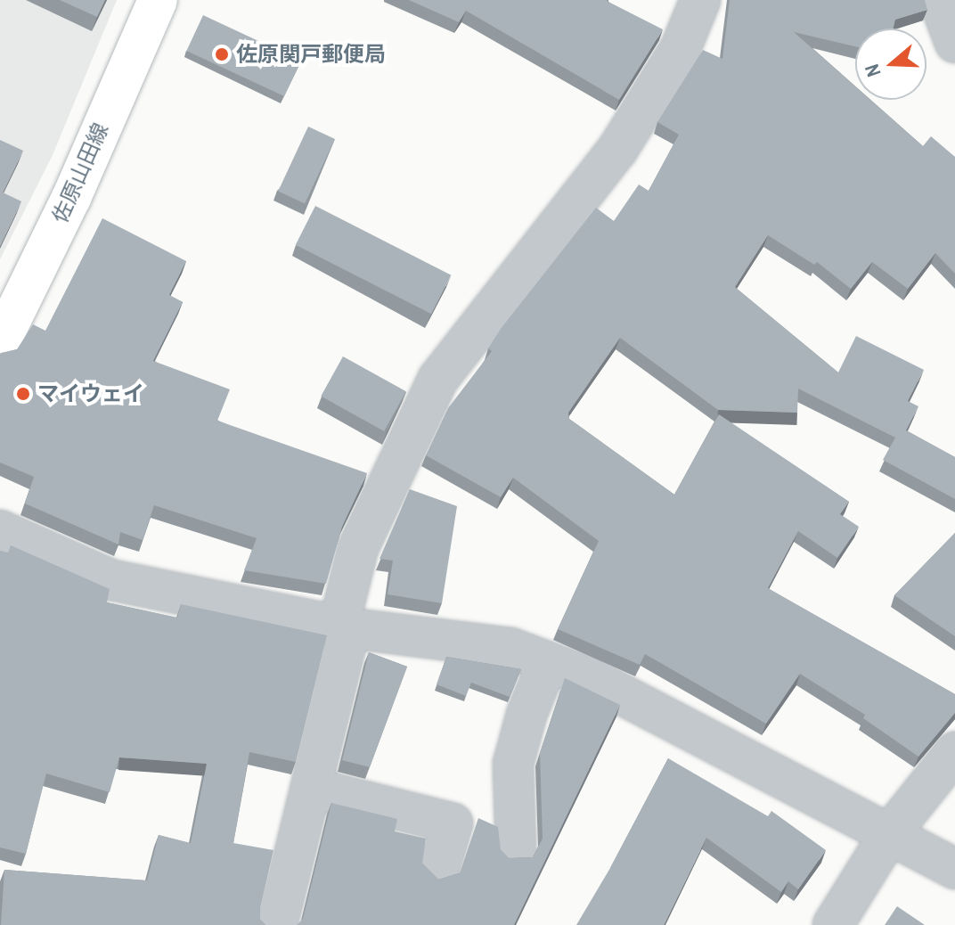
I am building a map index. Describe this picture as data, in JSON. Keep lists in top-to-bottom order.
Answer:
{
  "streets": {
    "main road": ["佐原山田線"]
  },
  "places": ["佐原関戸郵便局", "マイウェイ"],
  "north": "left"
}
